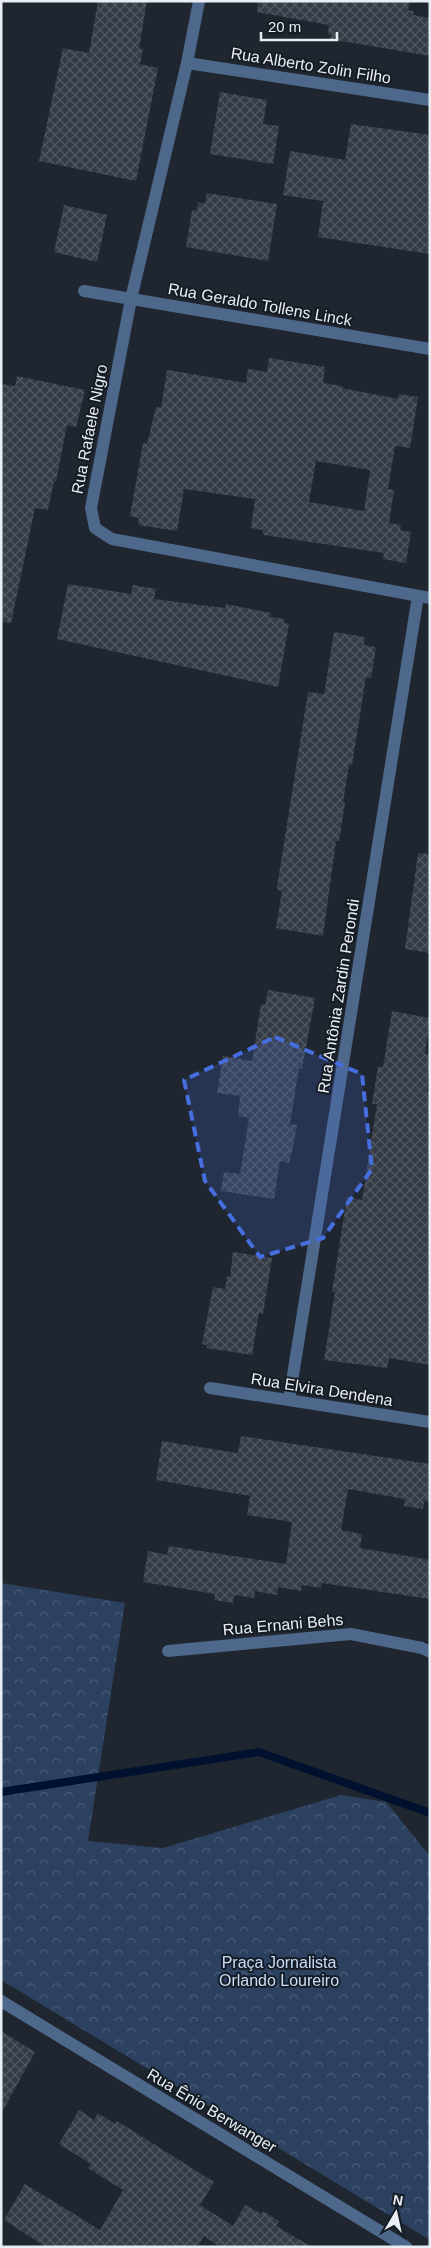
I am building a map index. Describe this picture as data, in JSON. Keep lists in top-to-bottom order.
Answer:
{
  "streets": {
    "street": [
      "Rua Alberto Zolin Filho",
      "Rua Geraldo Tollens Linck",
      "Rua Rafaele Nigro",
      "Rua Antônia Zardin Perondi",
      "Rua Elvira Dendena",
      "Rua Ernani Behs",
      "Rua Ênio Berwanger"
    ]
  },
  "crossings": [
    ["Rua Alberto Zolin Filho", "Rua Rafaele Nigro"],
    ["Rua Geraldo Tollens Linck", "Rua Rafaele Nigro"],
    ["Rua Rafaele Nigro", "Rua Antônia Zardin Perondi"],
    ["Rua Antônia Zardin Perondi", "Rua Elvira Dendena"]
  ],
  "parks": ["Praça Jornalista Orlando Loureiro"],
  "scale_bar": "20 m",
  "north": "top"
}
